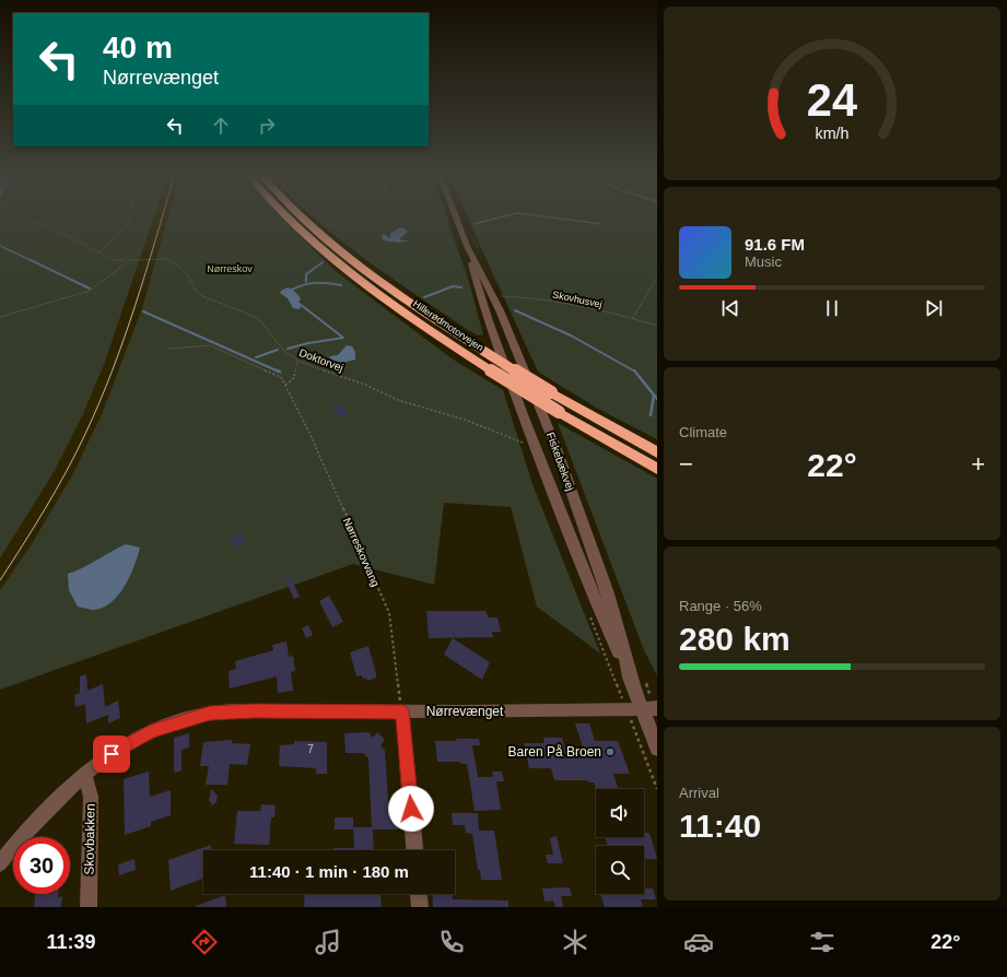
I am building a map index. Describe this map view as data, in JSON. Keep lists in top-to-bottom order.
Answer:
{
  "streets": {
    "highway": ["Hillerødmotorvejen"],
    "street": ["Fiskebækvej", "Nørrevænget", "Skovbakken"],
    "path": ["Skovhusvej", "Doktorvej", "Nørreskovvang"]
  },
  "crossings": [
    ["Skovhusvej", "Fiskebækvej"],
    ["Doktorvej", "Fiskebækvej"],
    ["Fiskebækvej", "Nørrevænget"],
    ["Nørreskovvang", "Nørrevænget"],
    ["Nørrevænget", "Skovbakken"]
  ],
  "parks": ["Nørreskov"],
  "places": ["Baren På Broen"],
  "house_numbers": ["7"],
  "page": {
    "turn": ["40 m", "Nørrevænget"],
    "song": ["91.6 FM", "Music"],
    "tile": [
      "Climate",
      ["Range · 56%", "280 km"],
      ["Arrival", "11:40"]
    ],
    "heat": ["−", "22°", "+"],
    "limit": "30",
    "trip": "11:40 · 1 min · 180 m",
    "tabs": ["11:39", "22°"],
    "gauge": ["24", "km/h"]
  }
}
